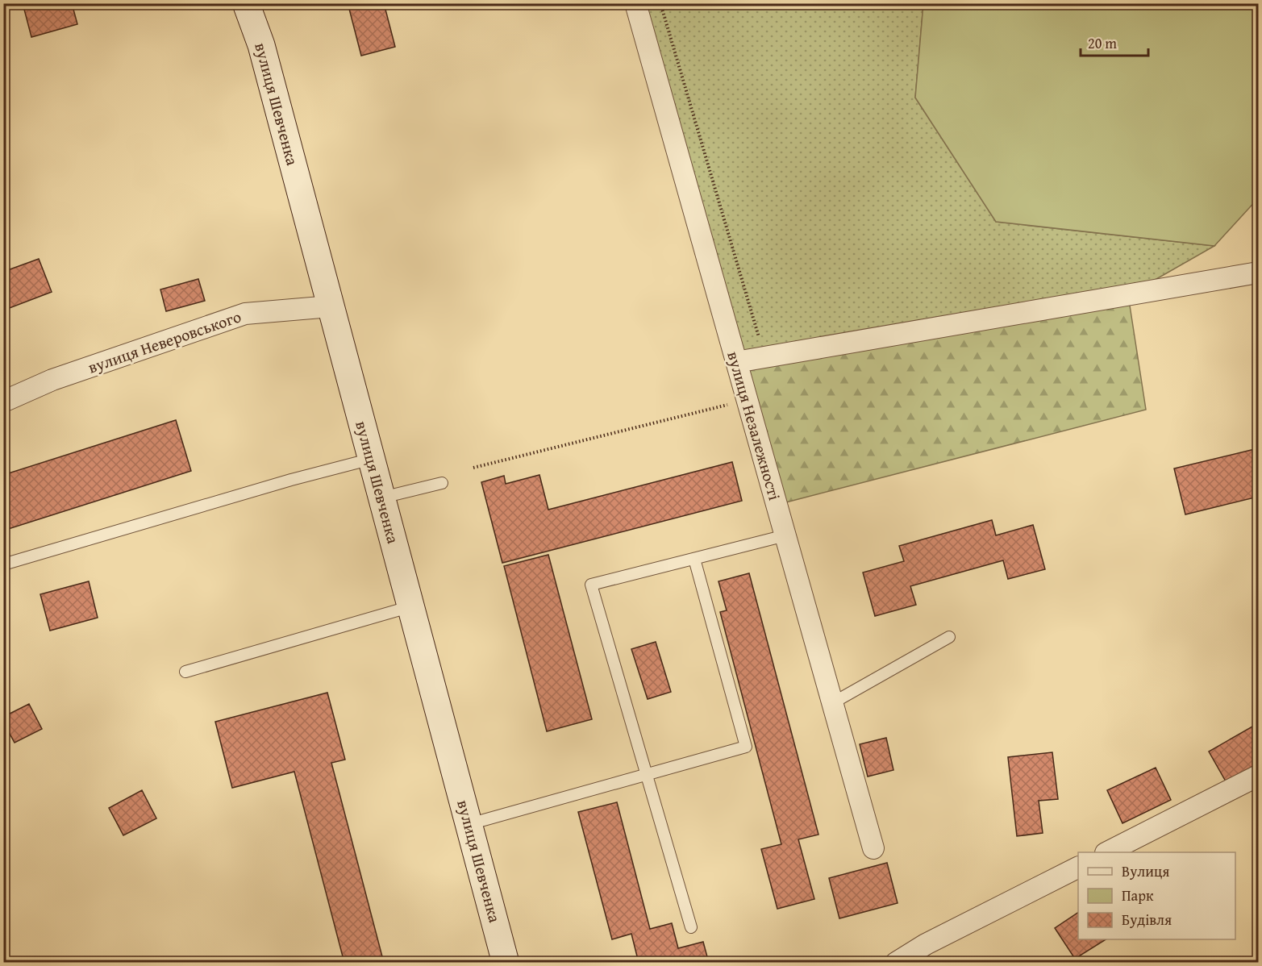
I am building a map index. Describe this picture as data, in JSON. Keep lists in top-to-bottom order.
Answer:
{
  "streets": {
    "main road": ["вулиця Шевченка"],
    "street": ["вулиця Неверовського", "вулиця Незалежності"]
  },
  "crossings": [
    ["вулиця Шевченка", "вулиця Неверовського"]
  ],
  "legend": ["Вулиця", "Парк", "Будівля"],
  "scale_bar": "20 m"
}
